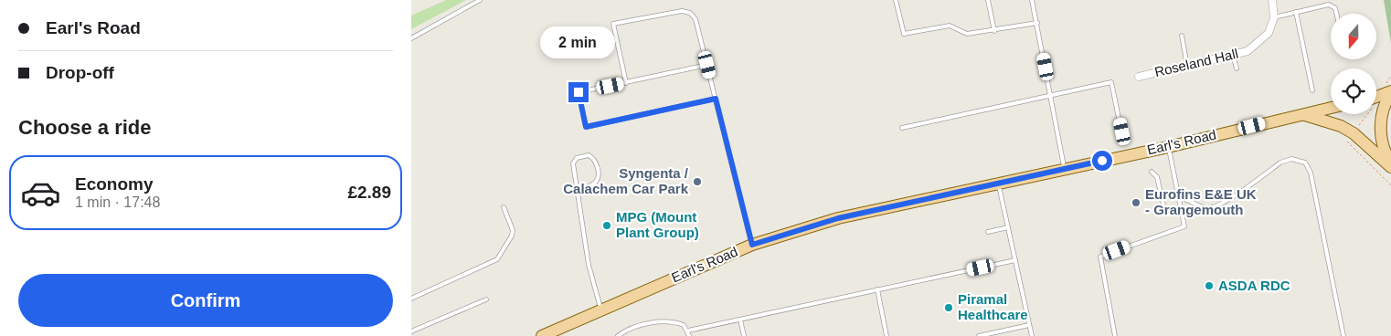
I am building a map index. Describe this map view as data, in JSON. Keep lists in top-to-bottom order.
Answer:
{
  "streets": {
    "main road": ["Earl's Road"],
    "street": ["Roseland Hall"]
  },
  "places": [
    "Syngenta / Calachem Car Park",
    "Eurofins E&E UK - Grangemouth",
    "MPG (Mount Plant Group)",
    "ASDA RDC",
    "Piramal Healthcare"
  ],
  "north": "bottom",
  "page": {
    "banner": ["Earl's Road", "Drop-off"],
    "bubble": "2 min",
    "heading": "Choose a ride",
    "list": [
      {
        "name": "Economy",
        "note": "1 min · 17:48",
        "value": "£2.89"
      }
    ],
    "buttons": "Confirm"
  }
}
